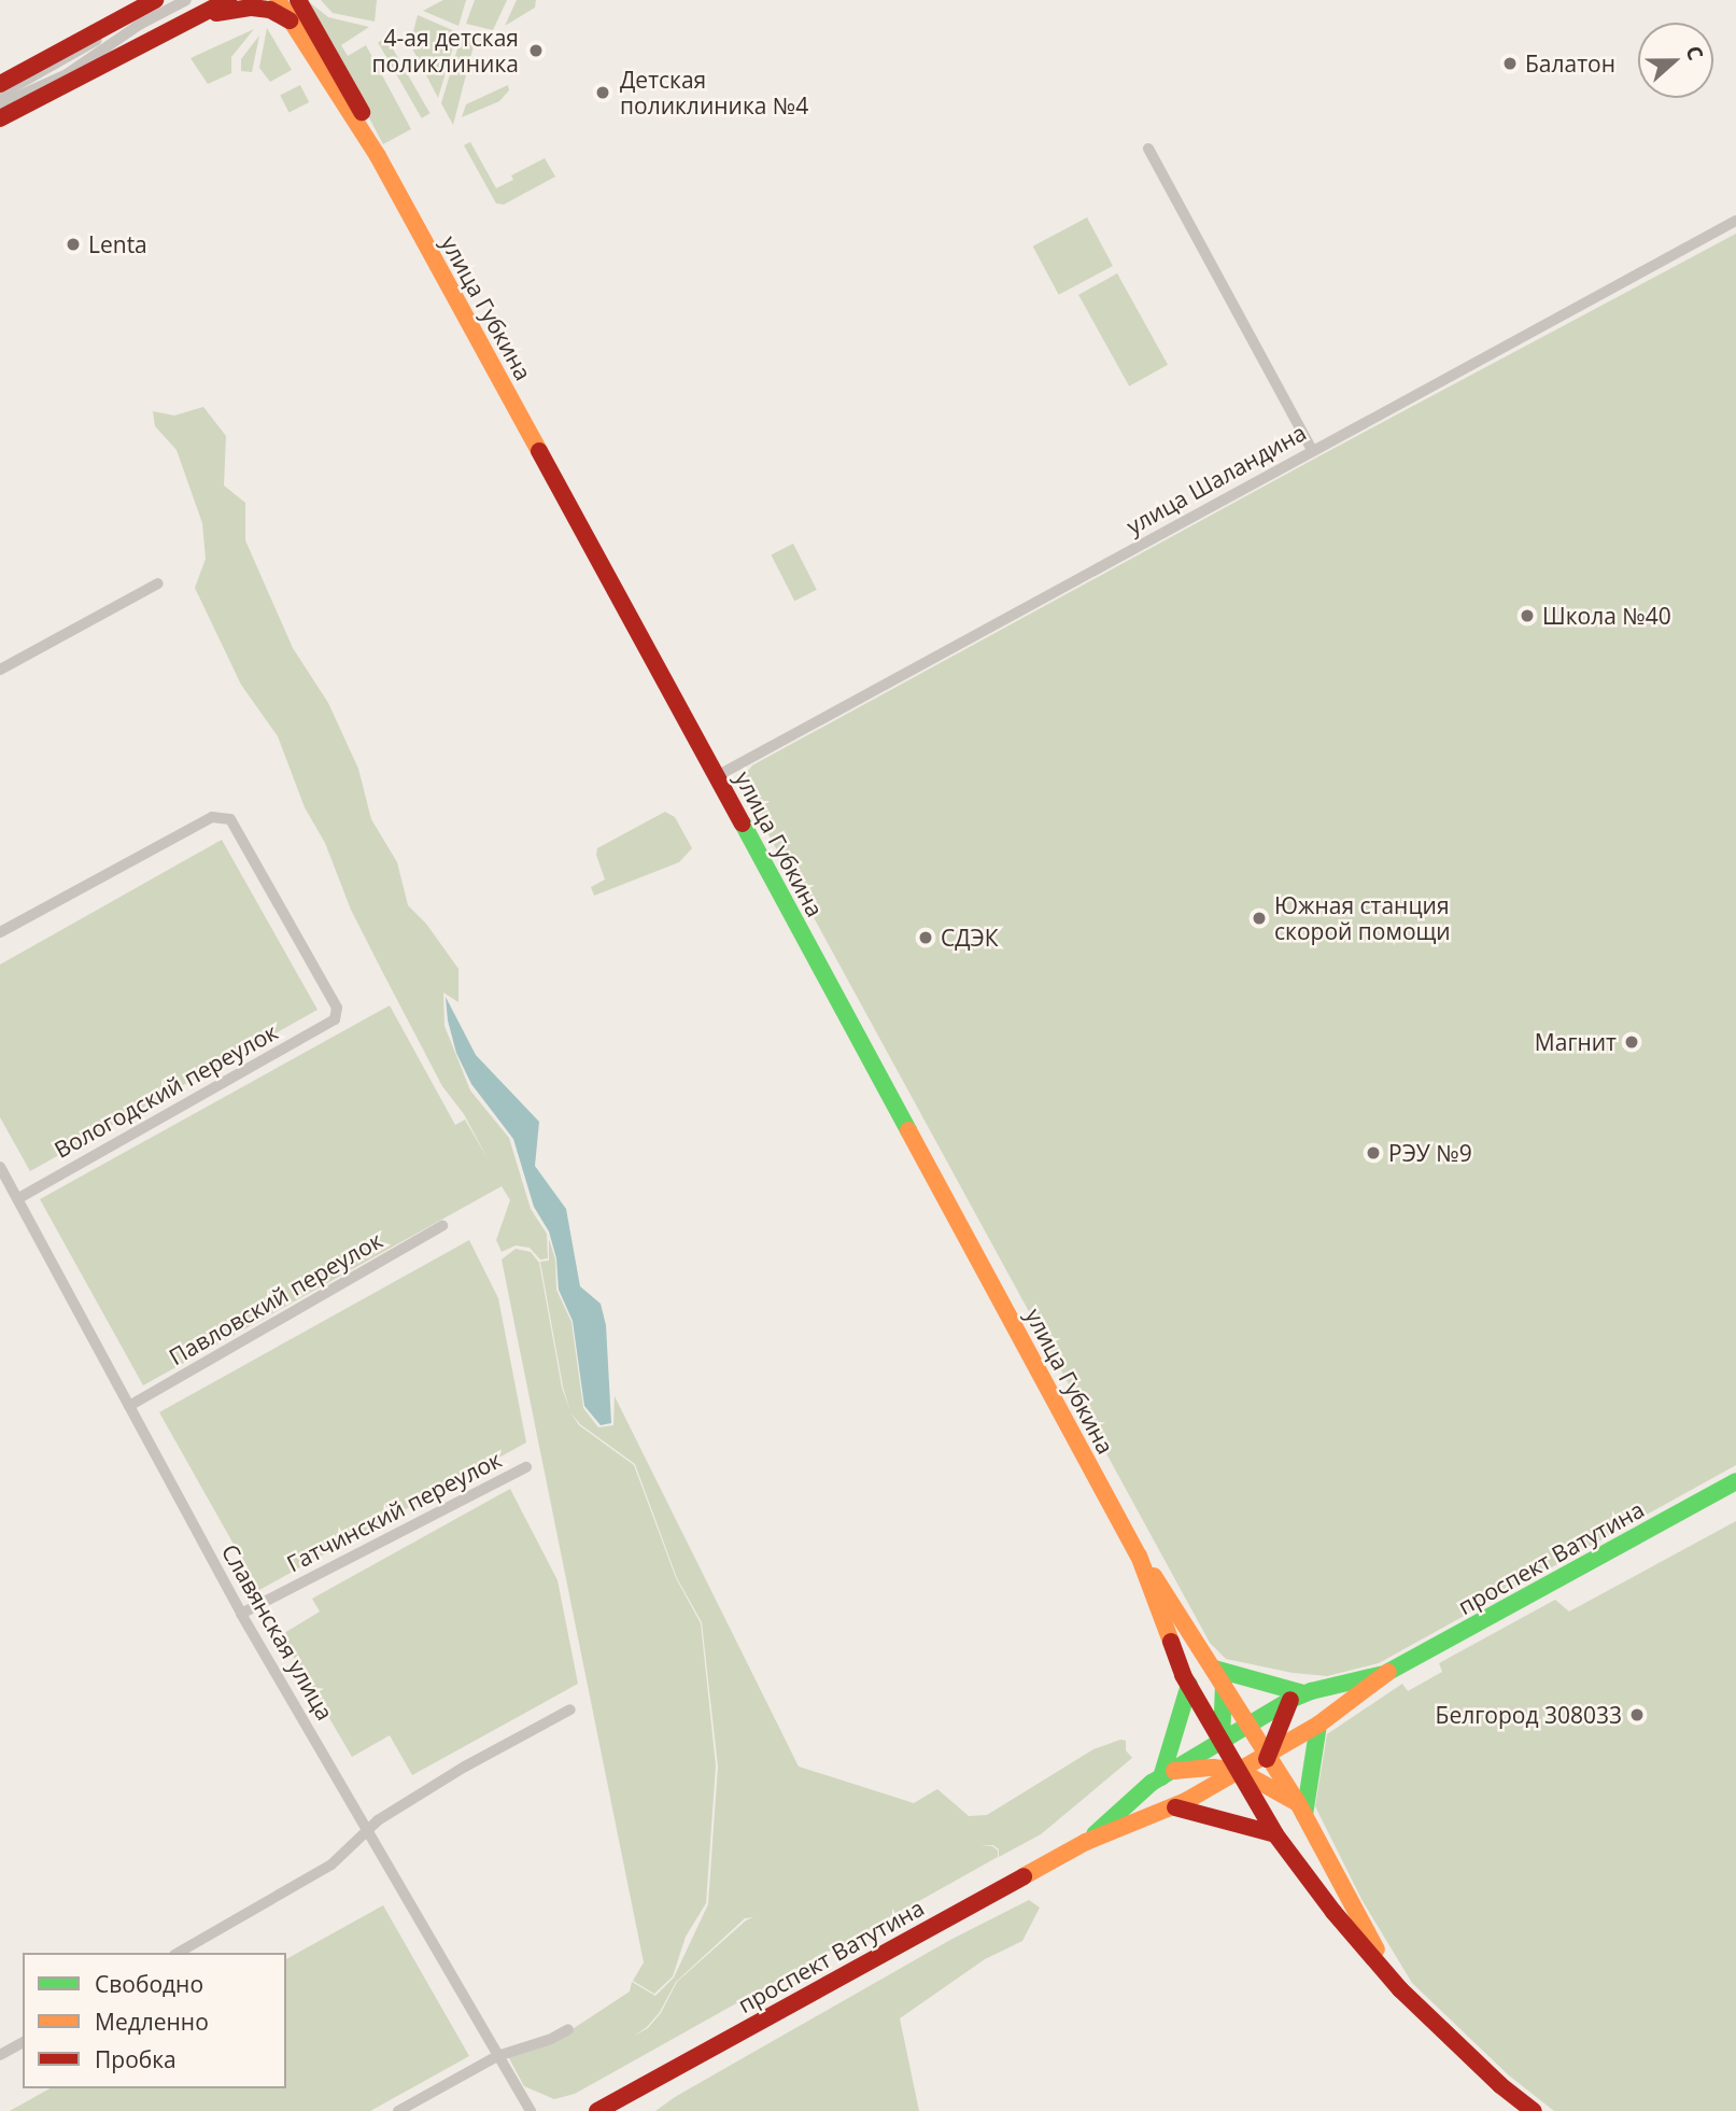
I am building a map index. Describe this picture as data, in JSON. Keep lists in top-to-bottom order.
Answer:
{
  "streets": {
    "main road": ["улица Губкина", "проспект Ватутина"],
    "street": [
      "улица Шаландина",
      "Вологодский переулок",
      "Павловский переулок",
      "Гатчинский переулок",
      "Славянская улица"
    ]
  },
  "crossings": [
    ["улица Губкина", "улица Шаландина"],
    ["улица Губкина", "проспект Ватутина"],
    ["Вологодский переулок", "Славянская улица"],
    ["Павловский переулок", "Славянская улица"],
    ["Гатчинский переулок", "Славянская улица"]
  ],
  "places": [
    "4-ая детская поликлиника",
    "Балатон",
    "Детская поликлиника №4",
    "Lenta",
    "Школа №40",
    "Южная станция скорой помощи",
    "СДЭК",
    "Магнит",
    "РЭУ №9",
    "Белгород 308033"
  ],
  "legend": ["Свободно", "Медленно", "Пробка"],
  "north": "right"
}
